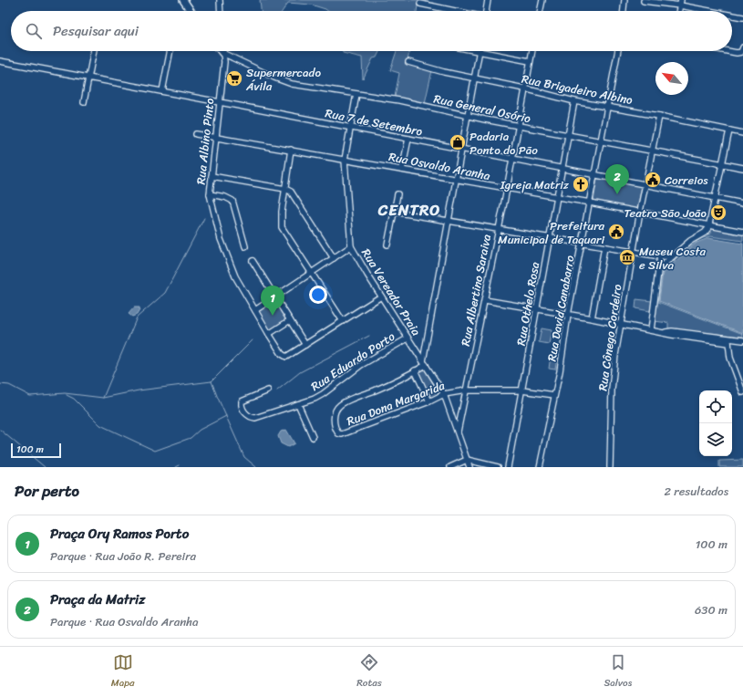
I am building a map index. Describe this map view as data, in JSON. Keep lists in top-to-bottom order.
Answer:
{
  "streets": {
    "street": [
      "Rua Brigadeiro Albino",
      "Rua General Osório",
      "Rua 7 de Setembro",
      "Rua Albino Pinto",
      "Rua Osvaldo Aranha",
      "Rua Albertino Saraiva",
      "Rua Vereador Praia",
      "Rua Othelo Rosa",
      "Rua David Canabarro",
      "Rua Cônego Cordeiro",
      "Rua Eduardo Porto",
      "Rua Dona Margarida"
    ]
  },
  "crossings": [
    ["Rua Brigadeiro Albino", "Rua Albertino Saraiva"],
    ["Rua Brigadeiro Albino", "Rua Othelo Rosa"],
    ["Rua Brigadeiro Albino", "Rua David Canabarro"],
    ["Rua Brigadeiro Albino", "Rua Cônego Cordeiro"],
    ["Rua General Osório", "Rua Albino Pinto"],
    ["Rua General Osório", "Rua Albertino Saraiva"],
    ["Rua General Osório", "Rua Vereador Praia"],
    ["Rua General Osório", "Rua Othelo Rosa"],
    ["Rua General Osório", "Rua David Canabarro"],
    ["Rua General Osório", "Rua Cônego Cordeiro"],
    ["Rua 7 de Setembro", "Rua Albino Pinto"],
    ["Rua 7 de Setembro", "Rua Albertino Saraiva"],
    ["Rua 7 de Setembro", "Rua Vereador Praia"],
    ["Rua 7 de Setembro", "Rua Othelo Rosa"],
    ["Rua 7 de Setembro", "Rua David Canabarro"],
    ["Rua 7 de Setembro", "Rua Cônego Cordeiro"],
    ["Rua Albino Pinto", "Rua Osvaldo Aranha"],
    ["Rua Osvaldo Aranha", "Rua Albertino Saraiva"],
    ["Rua Osvaldo Aranha", "Rua Vereador Praia"],
    ["Rua Osvaldo Aranha", "Rua Othelo Rosa"],
    ["Rua Osvaldo Aranha", "Rua David Canabarro"],
    ["Rua Osvaldo Aranha", "Rua Cônego Cordeiro"],
    ["Rua Albertino Saraiva", "Rua Vereador Praia"],
    ["Rua Albertino Saraiva", "Rua Dona Margarida"],
    ["Rua Vereador Praia", "Rua Eduardo Porto"],
    ["Rua Vereador Praia", "Rua Dona Margarida"],
    ["Rua Othelo Rosa", "Rua Dona Margarida"],
    ["Rua David Canabarro", "Rua Dona Margarida"]
  ],
  "districts": ["CENTRO"],
  "places": {
    "supermarket": ["Supermercado Ávila"],
    "shop": ["Padaria Ponto do Pão"],
    "public building": ["Correios", "Prefeitura Municipal de Taquari"],
    "church": ["Igreja Matriz"],
    "theatre": ["Teatro São João"],
    "museum": ["Museu Costa e Silva"]
  },
  "scale_bar": "100 m",
  "north": "top left",
  "page": {
    "search": "Pesquisar aqui",
    "pins": ["2", "1"],
    "scale": "100 m",
    "heading": ["Por perto", "2 resultados"],
    "list": [
      {
        "mark": "1",
        "name": "Praça Ory Ramos Porto",
        "note": "Parque · Rua João R. Pereira",
        "value": "100 m"
      },
      {
        "mark": "2",
        "name": "Praça da Matriz",
        "note": "Parque · Rua Osvaldo Aranha",
        "value": "630 m"
      }
    ],
    "nav": ["Mapa", "Rotas", "Salvos"]
  }
}
